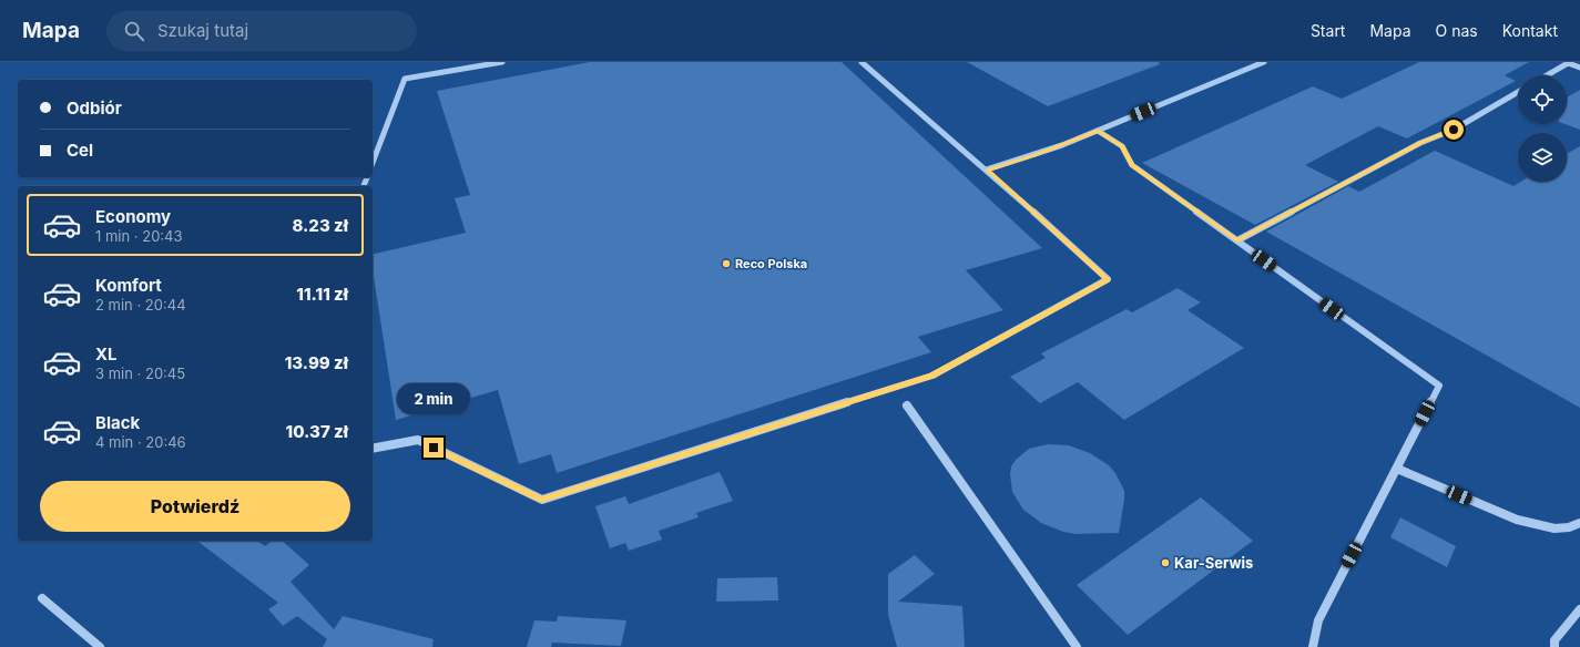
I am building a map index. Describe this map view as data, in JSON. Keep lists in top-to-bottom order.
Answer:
{
  "places": ["Reco Polska", "Kar-Serwis"],
  "page": {
    "header": "Mapa",
    "search": "Szukaj tutaj",
    "nav": [
      "Start",
      "Mapa",
      "O nas",
      "Kontakt"
    ],
    "banner": ["Odbiór", "Cel"],
    "list": [
      {
        "name": "Economy",
        "note": "1 min · 20:43",
        "value": "8.23 zł"
      },
      {
        "name": "Komfort",
        "note": "2 min · 20:44",
        "value": "11.11 zł"
      },
      {
        "name": "XL",
        "note": "3 min · 20:45",
        "value": "13.99 zł"
      },
      {
        "name": "Black",
        "note": "4 min · 20:46",
        "value": "10.37 zł"
      }
    ],
    "bubble": "2 min",
    "buttons": "Potwierdź"
  }
}
